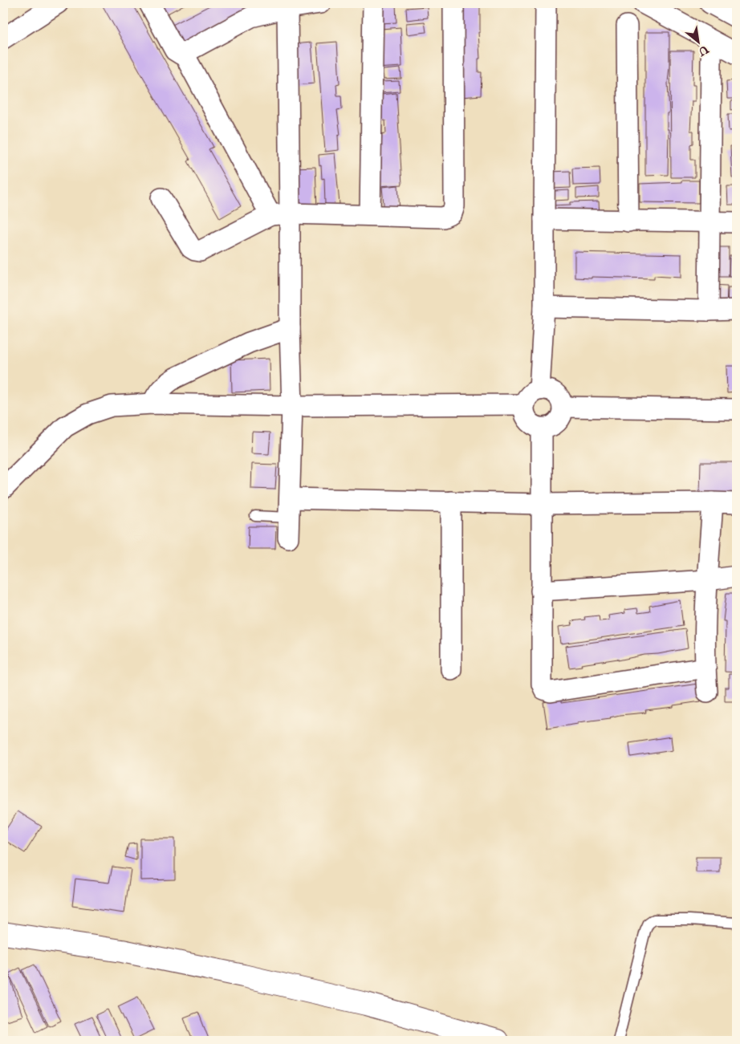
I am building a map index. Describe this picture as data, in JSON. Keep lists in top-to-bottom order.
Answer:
{
  "north": "bottom right"
}
